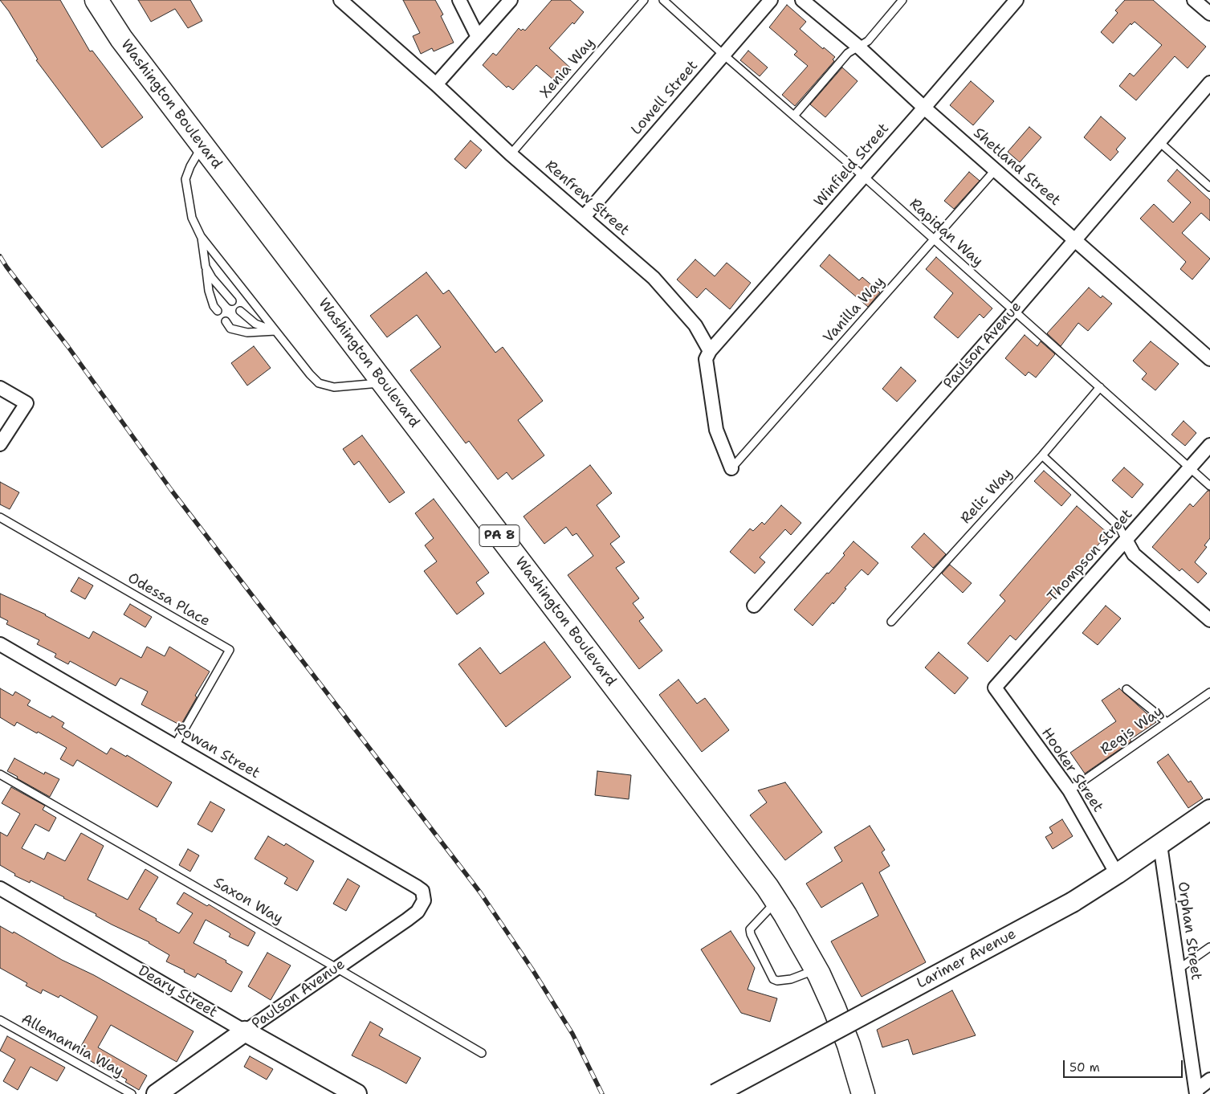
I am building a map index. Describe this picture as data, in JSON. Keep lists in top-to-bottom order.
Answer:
{
  "streets": {
    "highway": ["Washington Boulevard", "PA 8"],
    "street": [
      "Lowell Street",
      "Winfield Street",
      "Shetland Street",
      "Renfrew Street",
      "Paulson Avenue",
      "Thompson Street",
      "Rowan Street",
      "Hooker Street",
      "Orphan Street",
      "Larimer Avenue",
      "Deary Street"
    ],
    "lane": [
      "Xenia Way",
      "Rapidan Way",
      "Vanilla Way",
      "Relic Way",
      "Odessa Place",
      "Regis Way",
      "Saxon Way",
      "Allemannia Way"
    ]
  },
  "crossings": [
    ["Xenia Way", "Renfrew Street"],
    ["Lowell Street", "Renfrew Street"],
    ["Lowell Street", "Rapidan Way"],
    ["Winfield Street", "Shetland Street"],
    ["Winfield Street", "Renfrew Street"],
    ["Winfield Street", "Rapidan Way"],
    ["Shetland Street", "Vanilla Way"],
    ["Shetland Street", "Paulson Avenue"],
    ["Rapidan Way", "Vanilla Way"],
    ["Rapidan Way", "Paulson Avenue"],
    ["Rapidan Way", "Relic Way"],
    ["Rapidan Way", "Thompson Street"],
    ["Paulson Avenue", "Rowan Street"],
    ["Paulson Avenue", "Saxon Way"],
    ["Paulson Avenue", "Deary Street"],
    ["Thompson Street", "Hooker Street"],
    ["Odessa Place", "Rowan Street"],
    ["Regis Way", "Hooker Street"],
    ["Hooker Street", "Larimer Avenue"],
    ["Orphan Street", "Larimer Avenue"]
  ],
  "scale_bar": "50 m"
}
